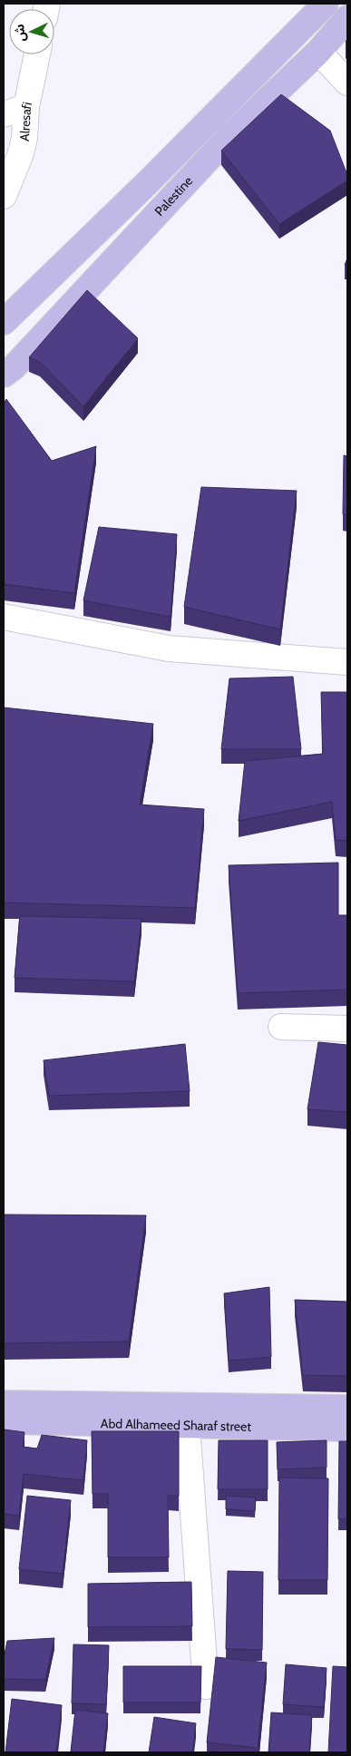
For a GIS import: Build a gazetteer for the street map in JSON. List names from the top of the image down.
{
  "streets": {
    "main road": ["Palestine", "Abd Alhameed Sharaf street"],
    "street": ["Alresafi"]
  },
  "north": "left"
}
